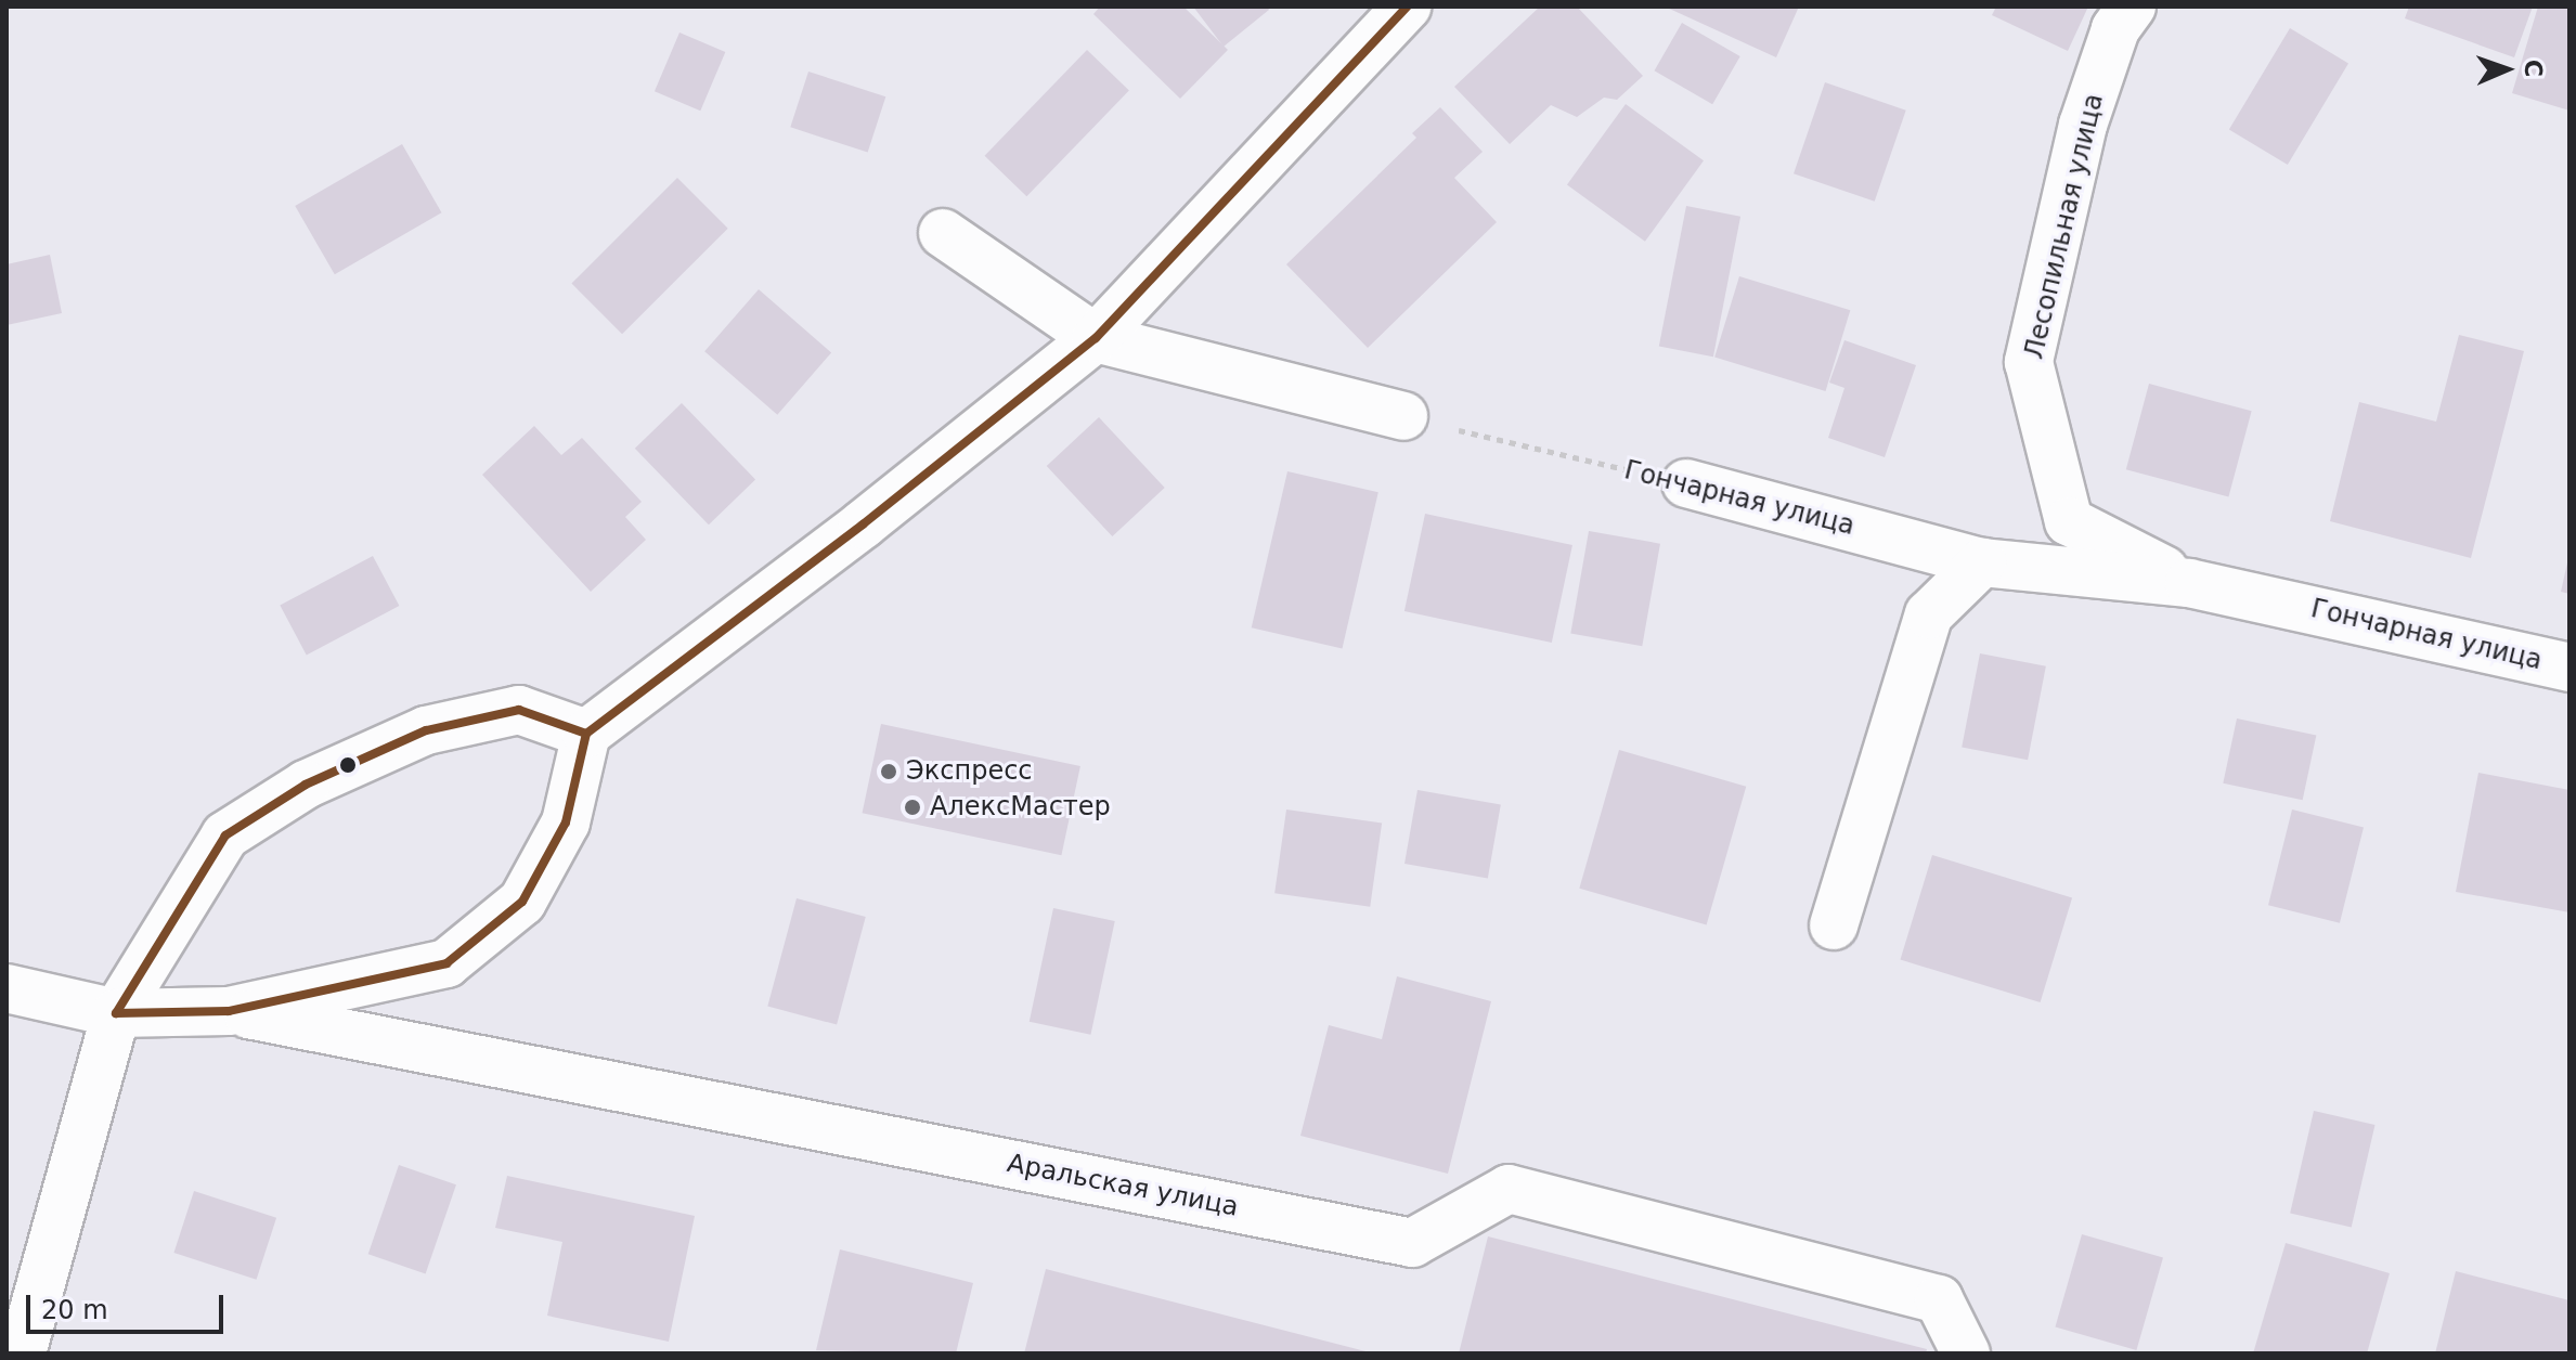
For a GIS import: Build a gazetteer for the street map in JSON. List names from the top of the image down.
{
  "streets": {
    "street": ["Лесопильная улица", "Гончарная улица", "Аральская улица"]
  },
  "crossings": [
    ["Лесопильная улица", "Гончарная улица"]
  ],
  "places": ["Экспресс", "АлексМастер"],
  "scale_bar": "20 m",
  "north": "right"
}
